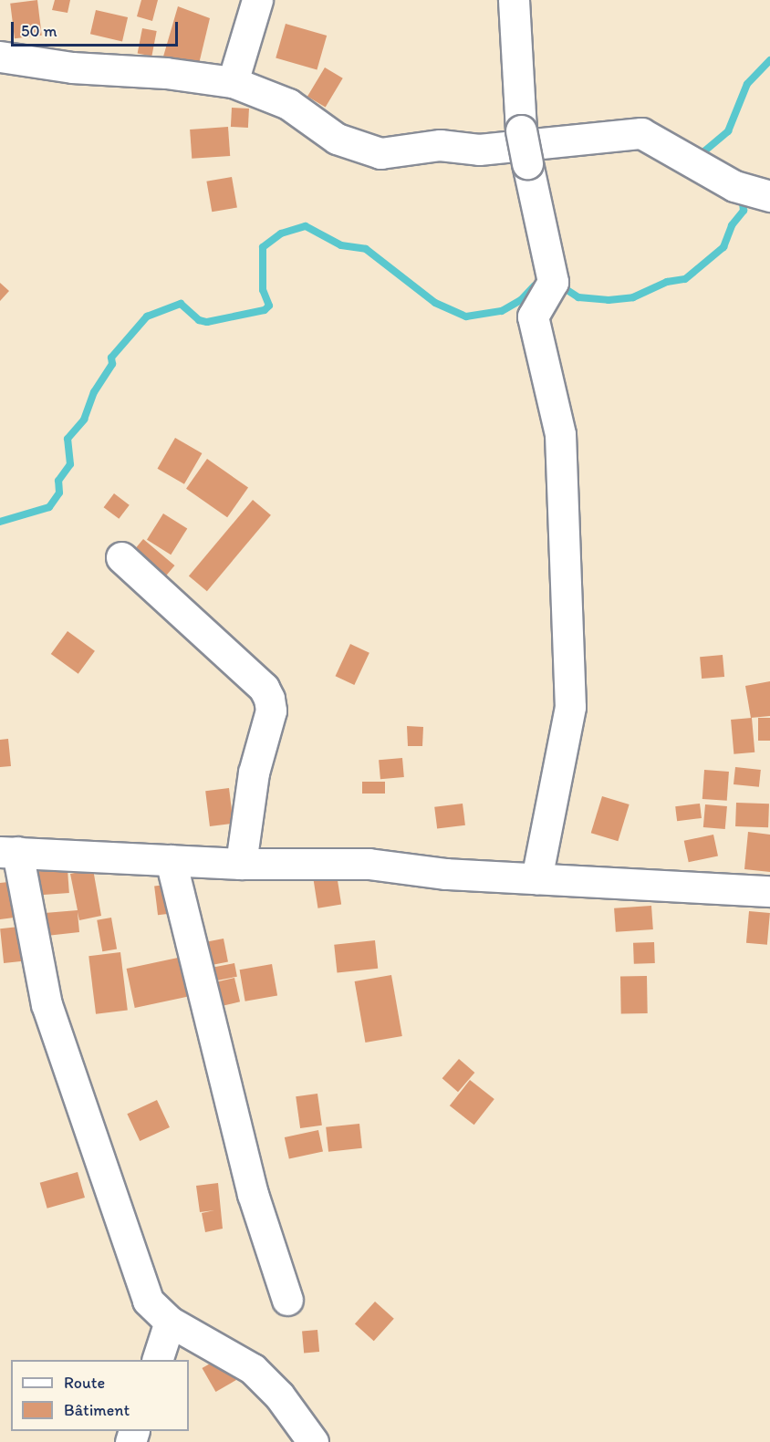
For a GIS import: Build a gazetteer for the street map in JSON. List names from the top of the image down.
{
  "legend": ["Route", "Bâtiment"],
  "scale_bar": "50 m"
}
